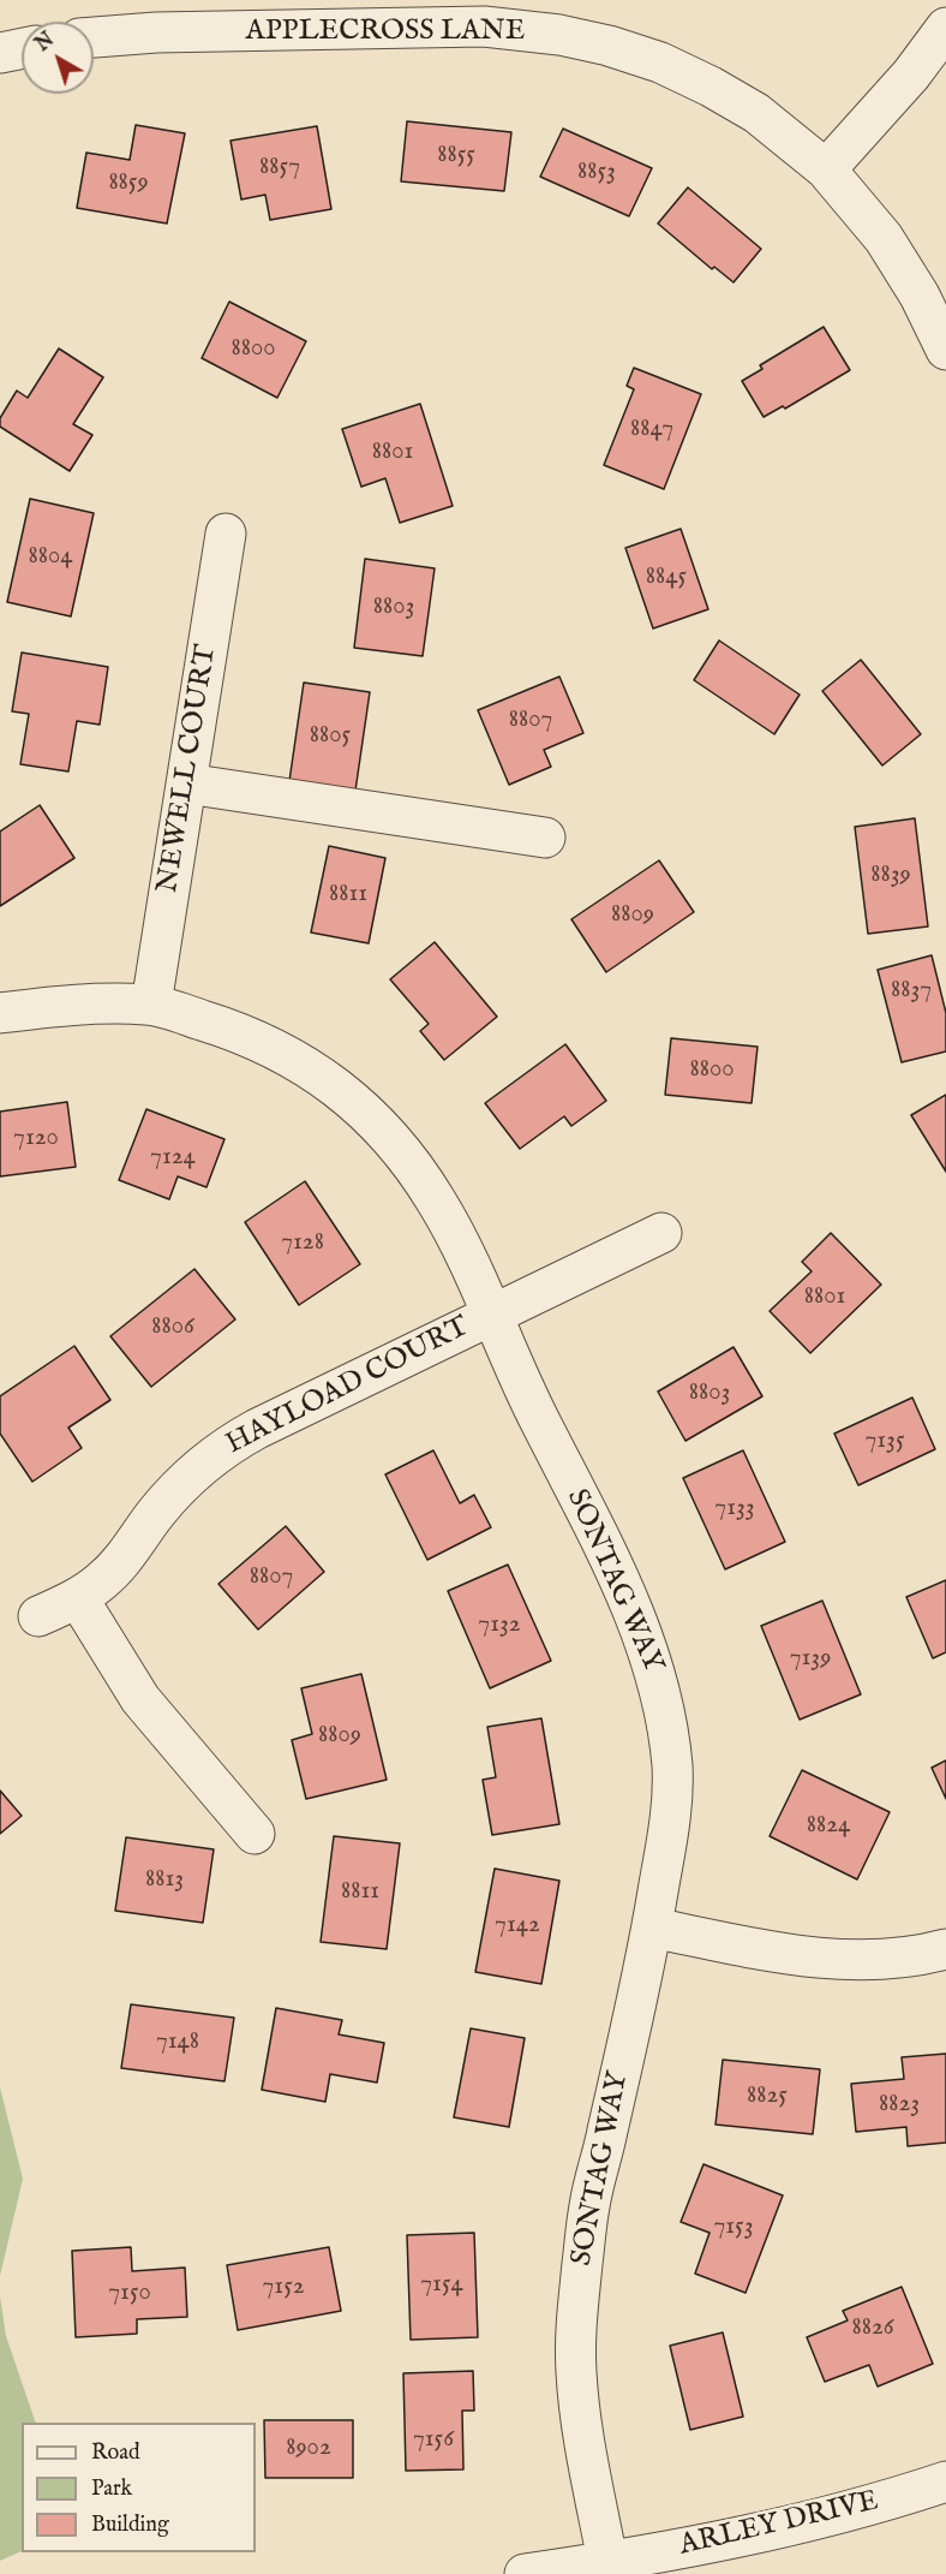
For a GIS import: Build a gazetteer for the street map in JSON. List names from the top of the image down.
{
  "streets": {
    "street": [
      "APPLECROSS LANE",
      "NEWELL COURT",
      "HAYLOAD COURT",
      "SONTAG WAY",
      "ARLEY DRIVE"
    ]
  },
  "crossings": [
    ["NEWELL COURT", "SONTAG WAY"],
    ["HAYLOAD COURT", "SONTAG WAY"],
    ["SONTAG WAY", "ARLEY DRIVE"]
  ],
  "house_numbers": [
    "8855",
    "8857",
    "8853",
    "8859",
    "8800",
    "8847",
    "8801",
    "8804",
    "8845",
    "8803",
    "8807",
    "8805",
    "8839",
    "8811",
    "8809",
    "8837",
    "8800",
    "7120",
    "7124",
    "7128",
    "8801",
    "8806",
    "8803",
    "7135",
    "7133",
    "8807",
    "7132",
    "7139",
    "8809",
    "8824",
    "8813",
    "8811",
    "7142",
    "7148",
    "8825",
    "8823",
    "7153",
    "7154",
    "7152",
    "7150",
    "8826",
    "7156",
    "8902"
  ],
  "legend": ["Road", "Park", "Building"],
  "north": "top left"
}
